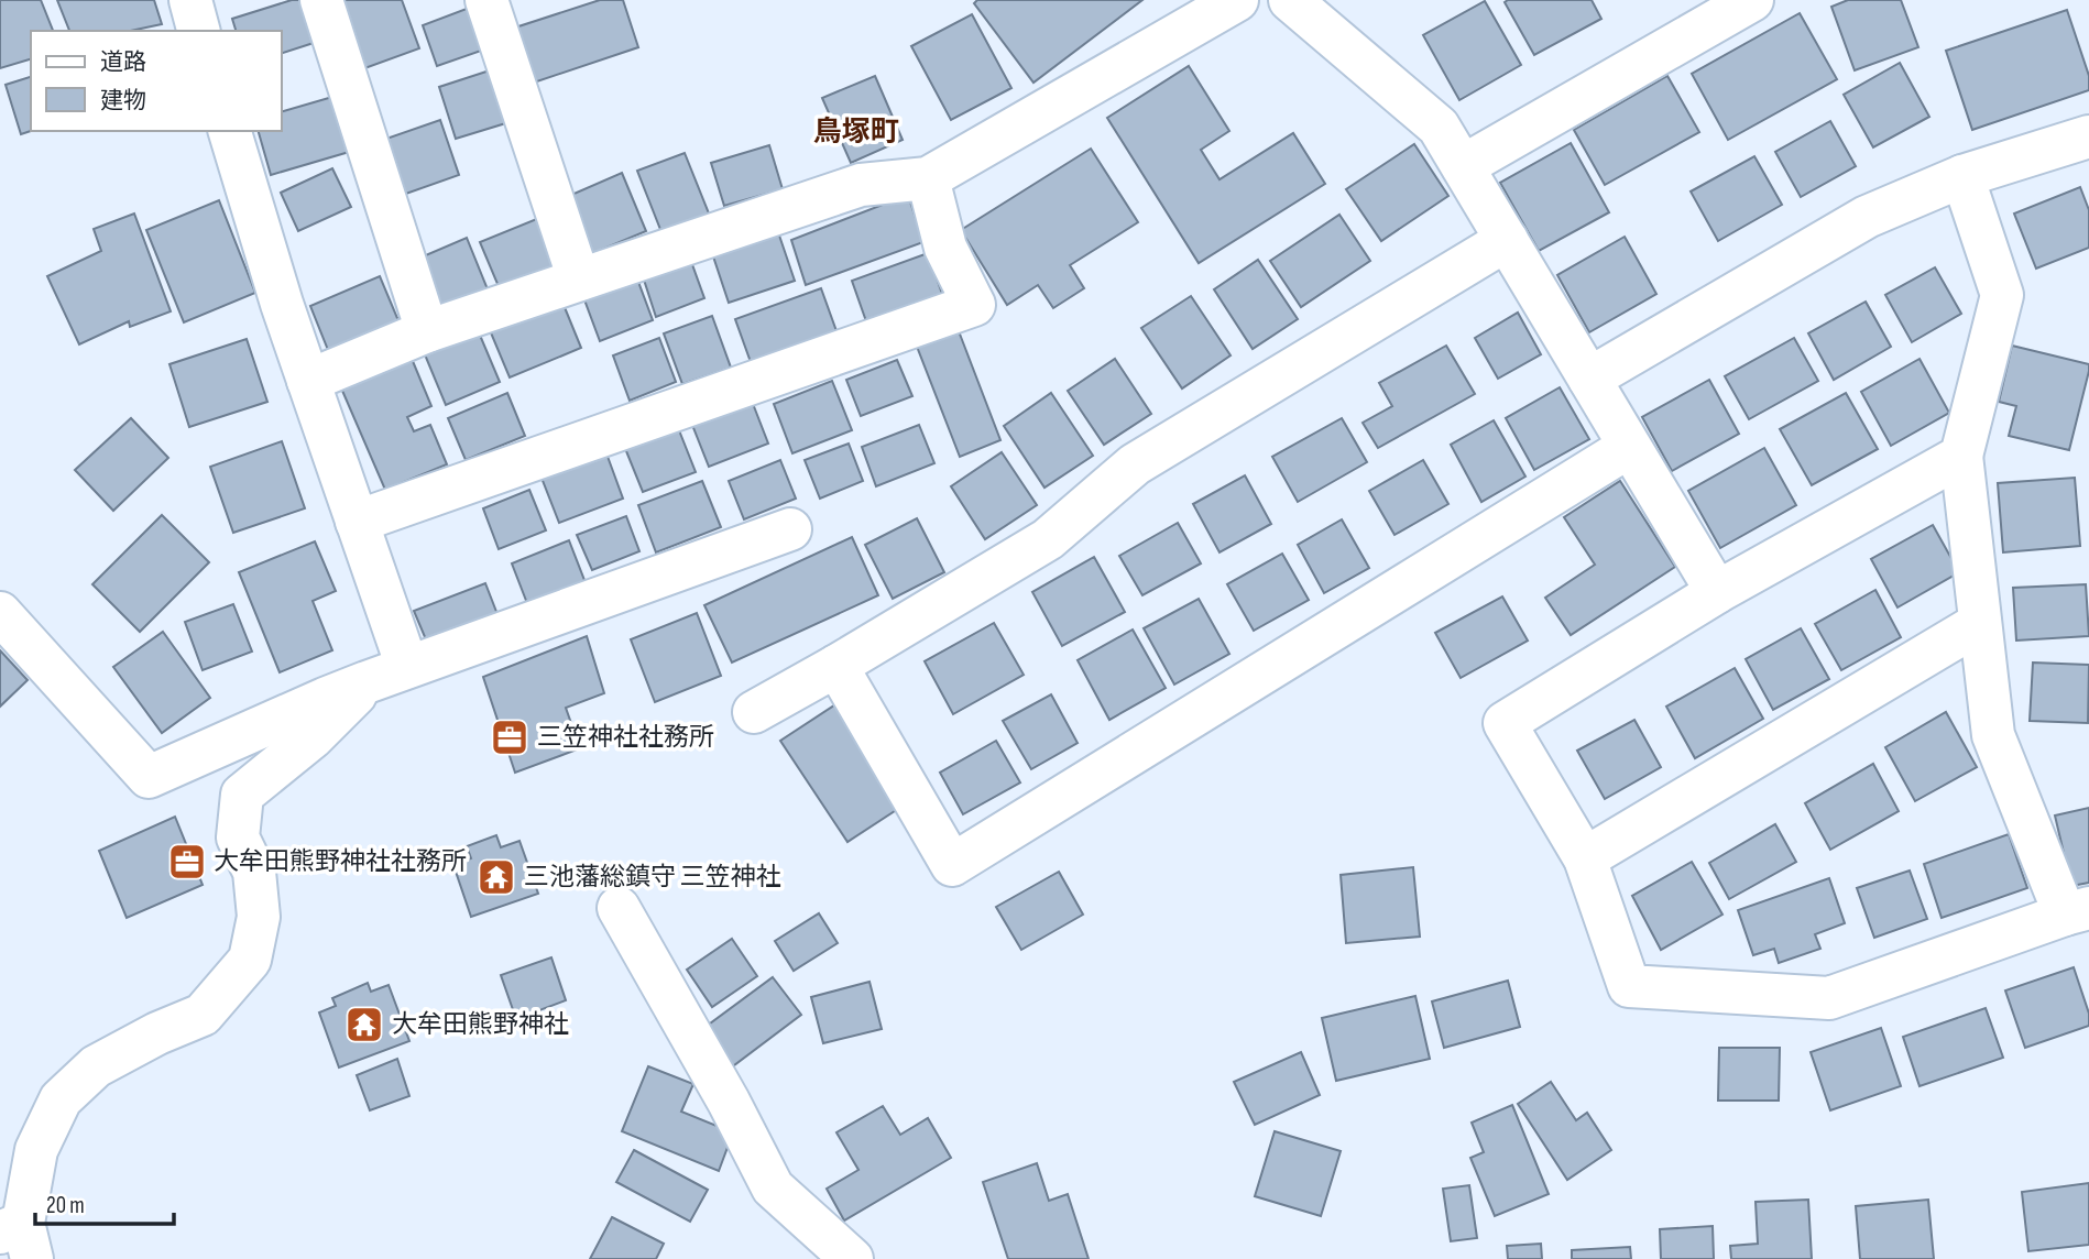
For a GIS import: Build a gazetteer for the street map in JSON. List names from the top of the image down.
{
  "districts": ["鳥塚町"],
  "places": {
    "office": ["三笠神社社務所", "大牟田熊野神社社務所"],
    "temple": ["三池藩総鎮守 三笠神社", "大牟田熊野神社"]
  },
  "legend": ["道路", "建物"],
  "scale_bar": "20 m"
}
